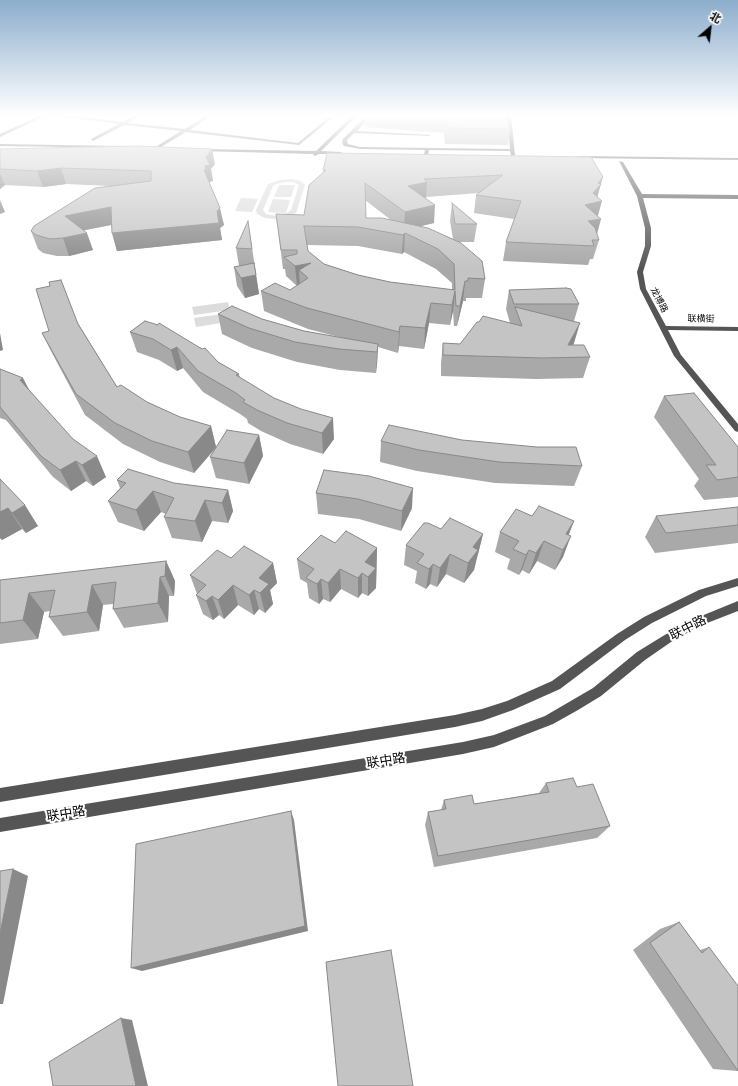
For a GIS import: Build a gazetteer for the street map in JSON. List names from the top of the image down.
{
  "streets": {
    "street": ["龙博路", "联横街", "联中路"]
  },
  "crossings": [
    ["龙博路", "联横街"]
  ],
  "north": "top right"
}
